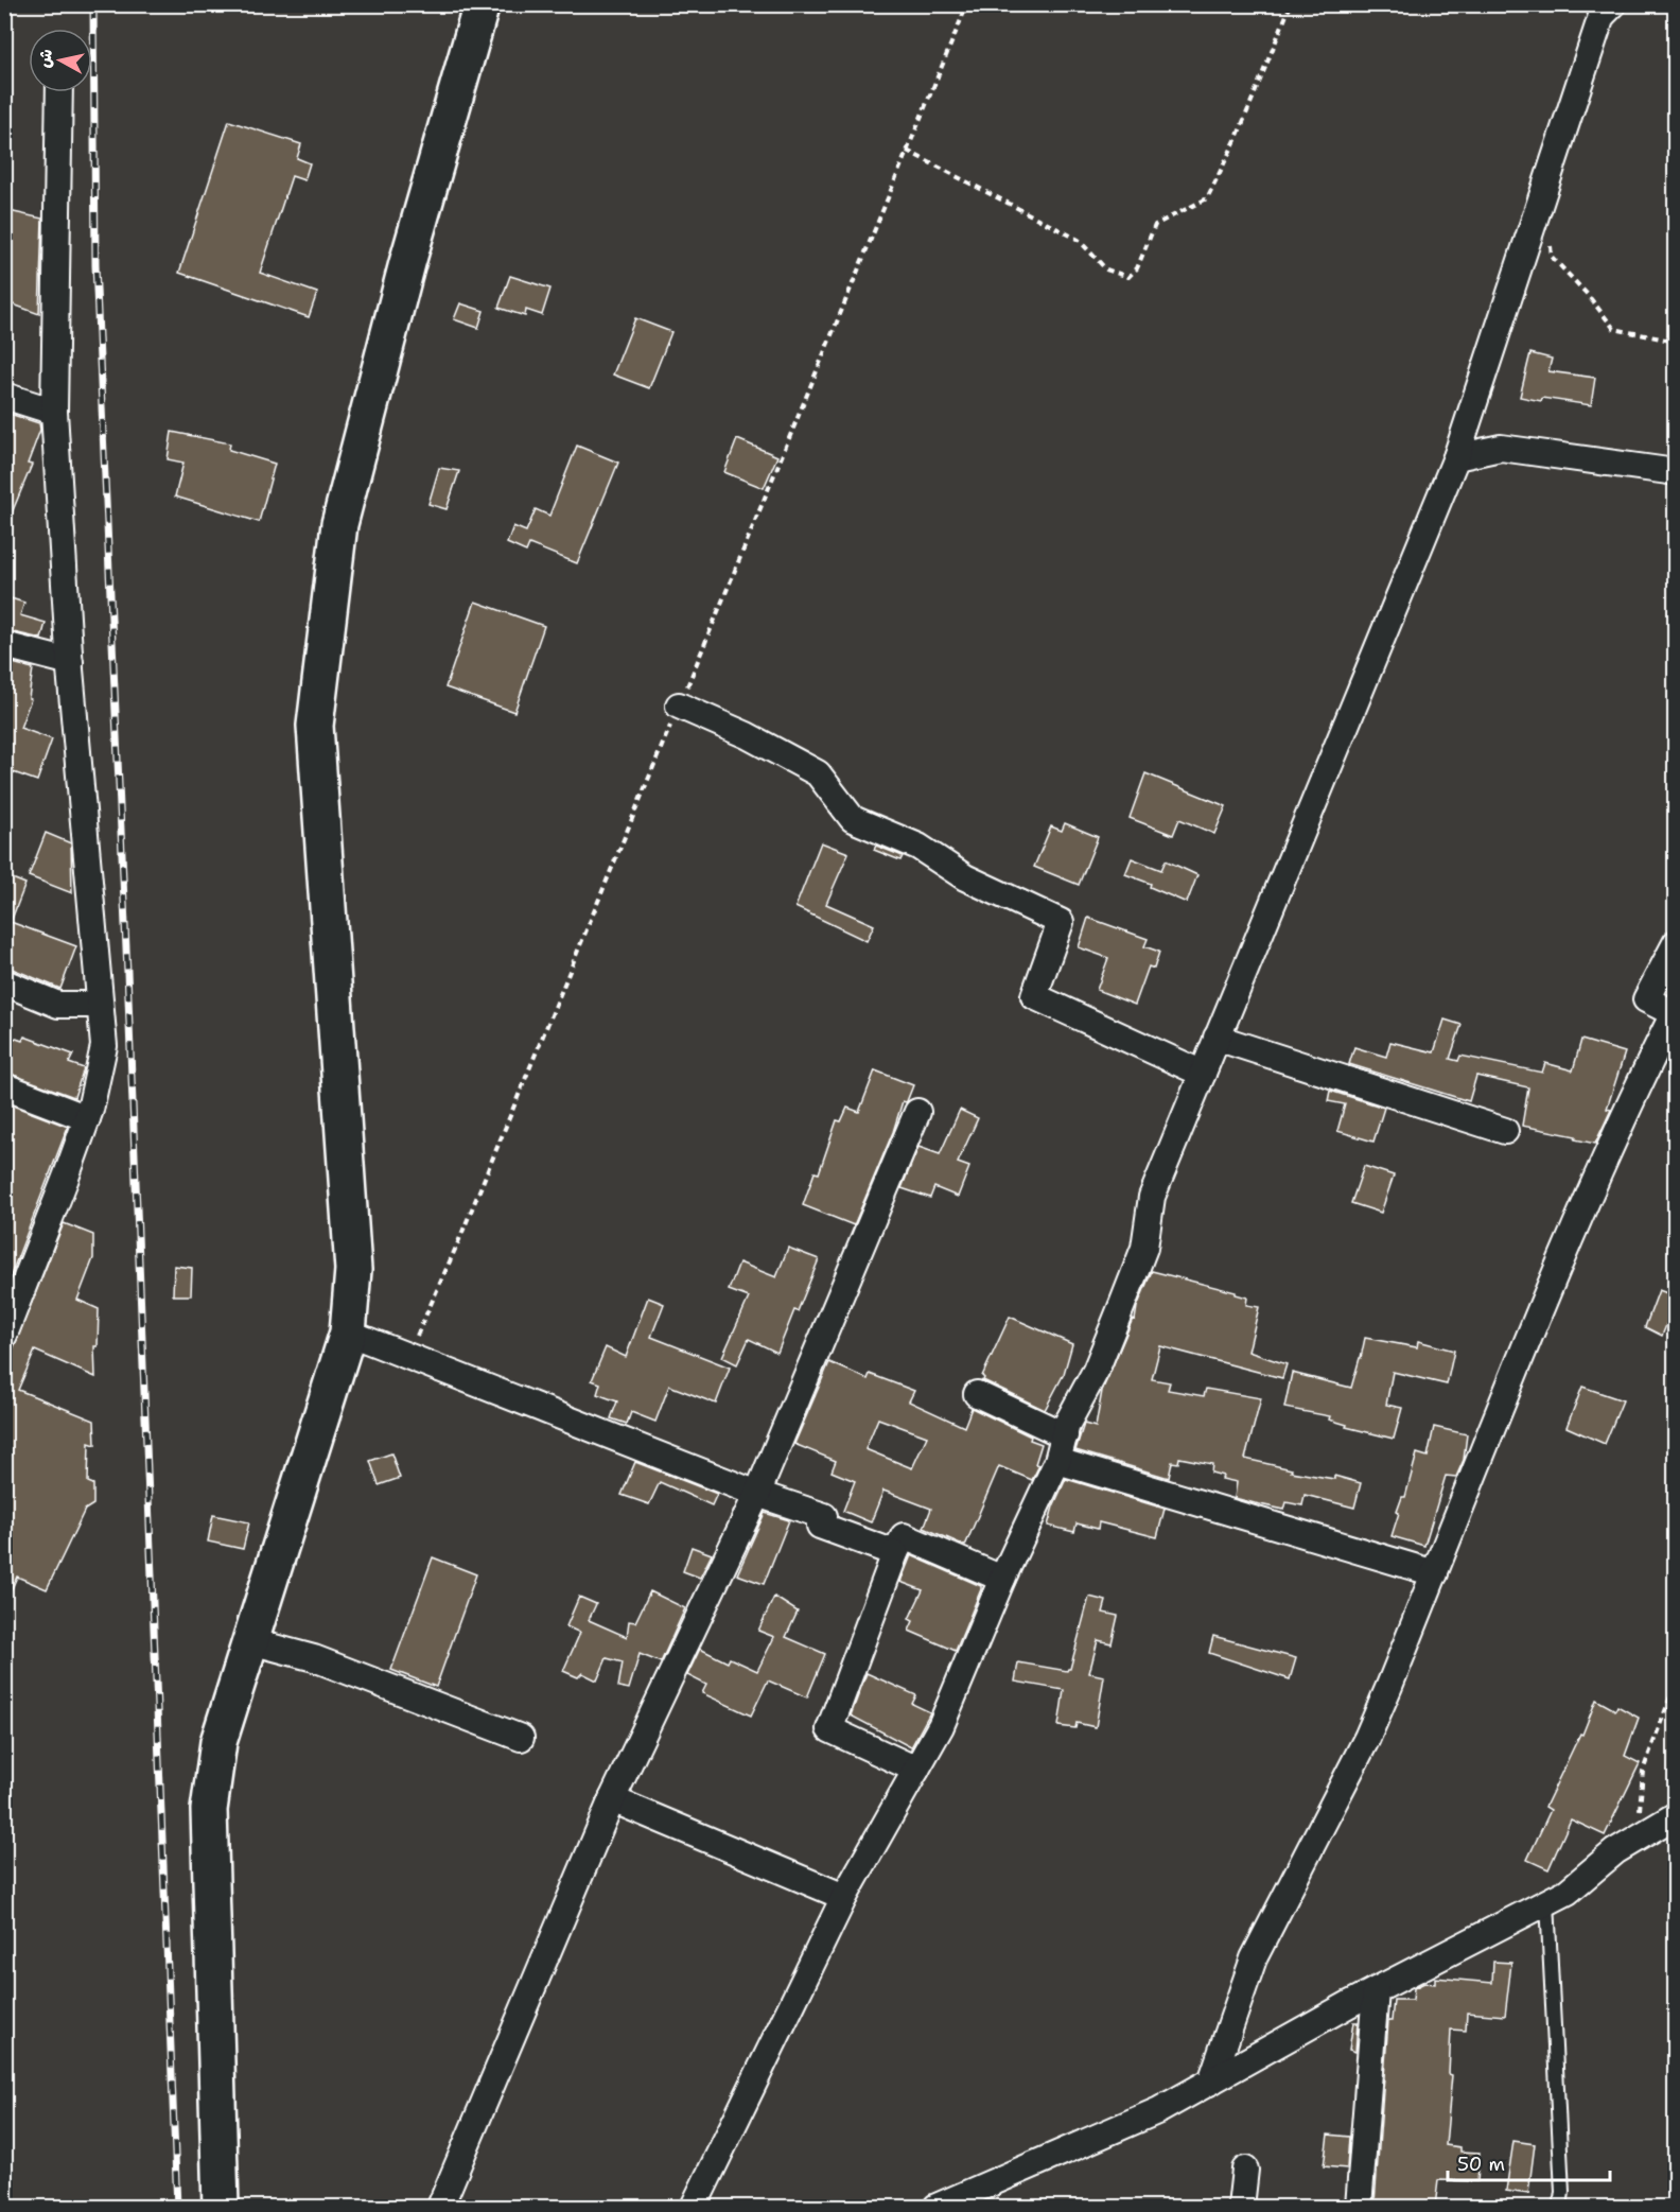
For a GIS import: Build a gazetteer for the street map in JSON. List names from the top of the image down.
{
  "scale_bar": "50 m",
  "north": "left"
}
